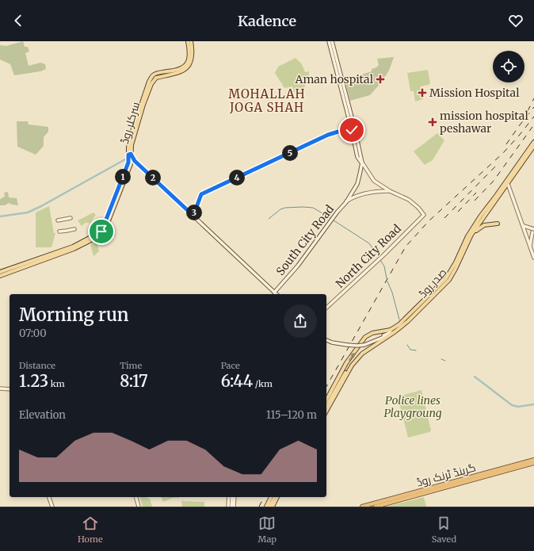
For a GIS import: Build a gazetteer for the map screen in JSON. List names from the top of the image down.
{
  "streets": {
    "highway": ["گرینڈ ٹرنک روڈ"],
    "main road": [
      "سرکلر روڈ",
      "South City Road",
      "North City Road",
      "صدر روڈ"
    ]
  },
  "crossings": [
    ["South City Road", "North City Road"]
  ],
  "districts": ["MOHALLAH JOGA SHAH"],
  "parks": ["Police lines Playgroung"],
  "places": {
    "health": ["Aman hospital", "Mission Hospital", "mission hospital peshawar"]
  },
  "page": {
    "header": "Kadence",
    "pins": [
      "5",
      "1",
      "2",
      "4",
      "3"
    ],
    "heading": ["Morning run", "07:00"],
    "stats": [
      ["Distance", "1.23 km"],
      ["Time", "8:17"],
      ["Pace", "6:44 /km"]
    ],
    "chart": ["Elevation", "115–120 m"],
    "tabs": ["Home", "Map", "Saved"]
  }
}
